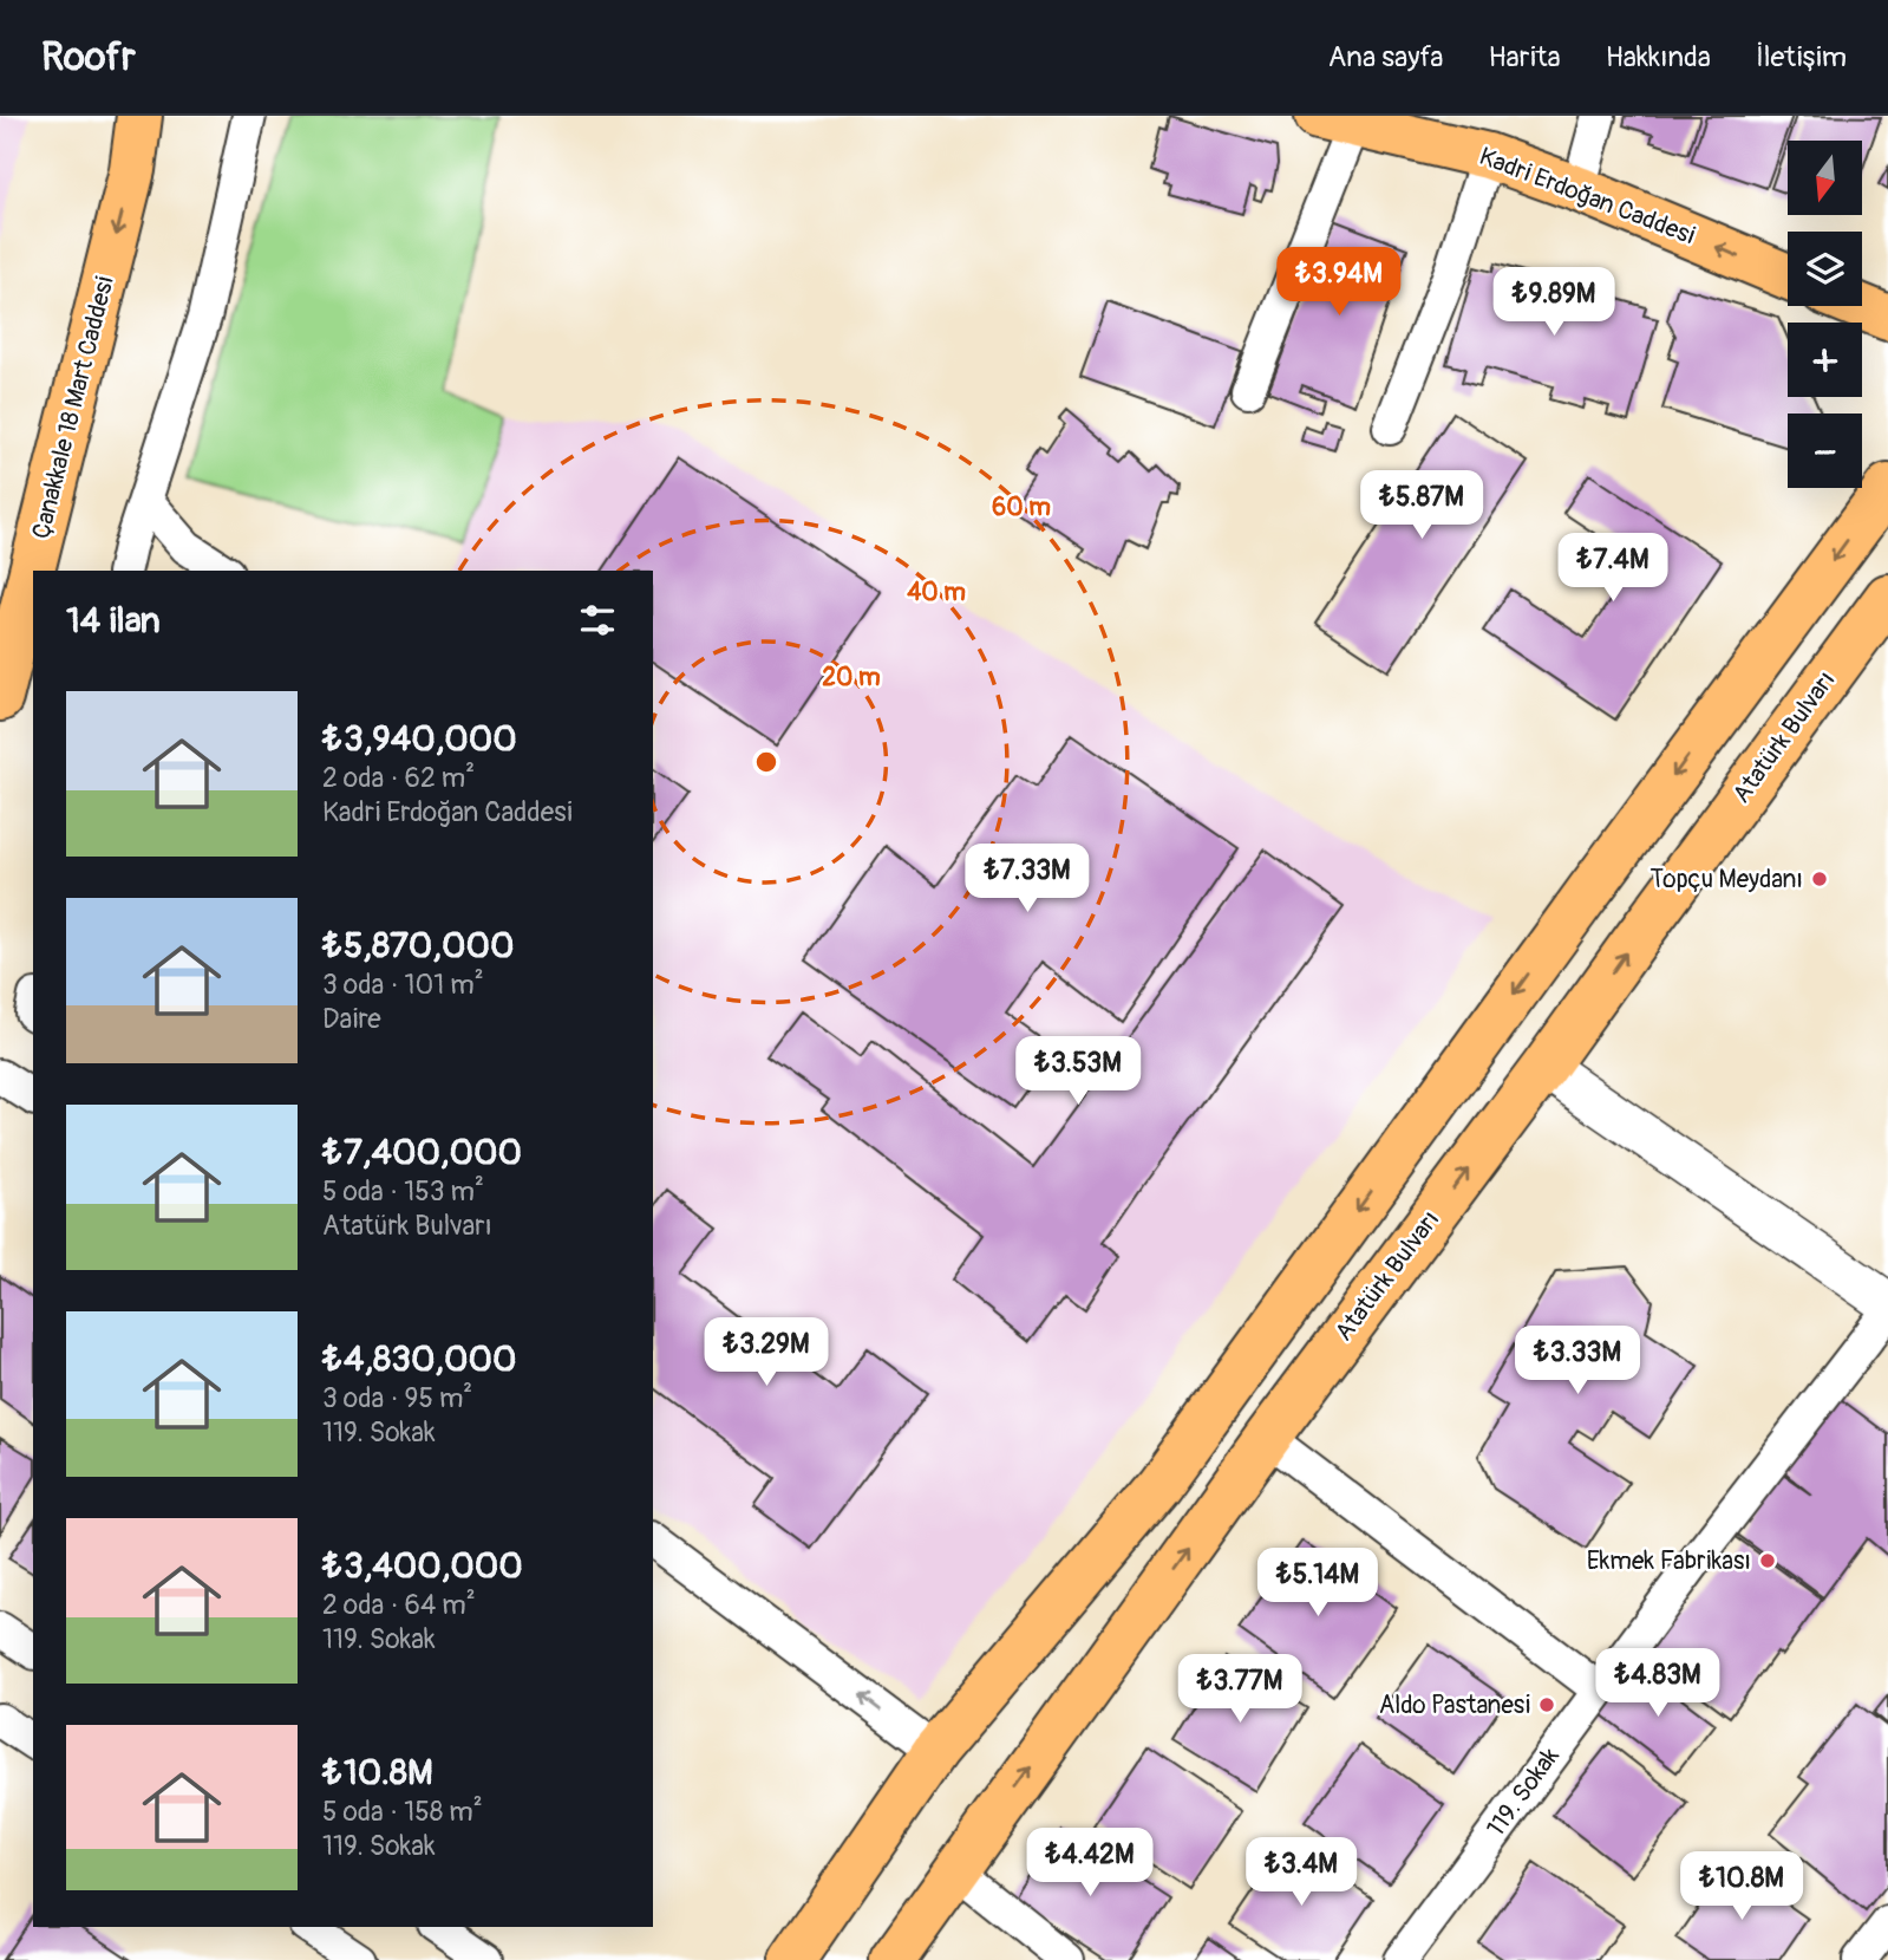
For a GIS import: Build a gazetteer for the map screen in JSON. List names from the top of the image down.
{
  "streets": {
    "main road": ["Kadri Erdoğan Caddesi", "Çanakkale 18 Mart Caddesi", "Atatürk Bulvarı"],
    "street": ["119. Sokak"]
  },
  "one_way": ["Kadri Erdoğan Caddesi", "Çanakkale 18 Mart Caddesi"],
  "places": ["Topçu Meydanı", "Ekmek Fabrikası", "Aldo Pastanesi"],
  "north": "bottom",
  "page": {
    "header": "Roofr",
    "nav": [
      "Ana sayfa",
      "Harita",
      "Hakkında",
      "İletişim"
    ],
    "map_buttons": ["+", "−"],
    "price": [
      "₺3.94M",
      "₺9.89M",
      "₺5.87M",
      "₺7.4M",
      "₺7.33M",
      "₺3.53M",
      "₺3.29M",
      "₺3.33M",
      "₺5.14M",
      "₺4.83M",
      "₺3.77M",
      "₺4.42M",
      "₺3.4M",
      "₺10.8M"
    ],
    "heading": "14 ilan",
    "list": [
      {
        "name": "₺3,940,000",
        "note": "2 oda · 62 m² · Kadri Erdoğan Caddesi"
      },
      {
        "name": "₺5,870,000",
        "note": "3 oda · 101 m² · Daire"
      },
      {
        "name": "₺7,400,000",
        "note": "5 oda · 153 m² · Atatürk Bulvarı"
      },
      {
        "name": "₺4,830,000",
        "note": "3 oda · 95 m² · 119. Sokak"
      },
      {
        "name": "₺3,400,000",
        "note": "2 oda · 64 m² · 119. Sokak"
      },
      {
        "name": "₺10.8M",
        "note": "5 oda · 158 m² · 119. Sokak"
      }
    ]
  },
  "rings": ["60 m", "40 m", "20 m"]
}
